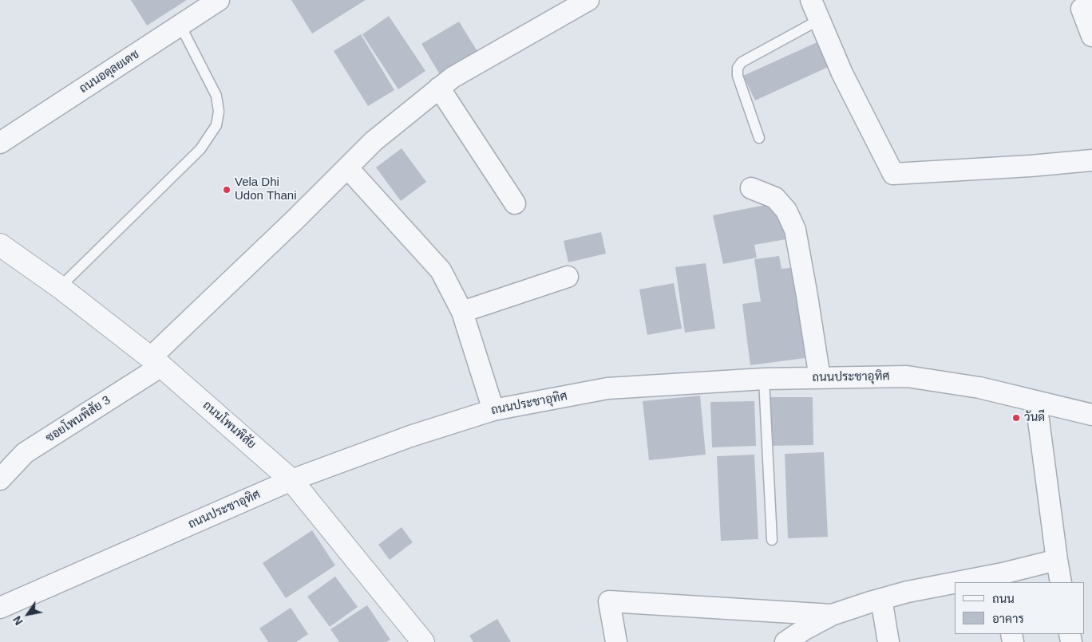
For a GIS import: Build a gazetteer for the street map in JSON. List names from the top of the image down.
{
  "streets": {
    "street": [
      "ถนนอดุลยเดช",
      "ถนนประชาอุทิศ",
      "ซอยโพนพิสัย 3",
      "ถนนโพนพิสัย"
    ]
  },
  "crossings": [
    ["ถนนประชาอุทิศ", "ถนนโพนพิสัย"],
    ["ซอยโพนพิสัย 3", "ถนนโพนพิสัย"]
  ],
  "places": ["Vela Dhi Udon Thani", "วันดี"],
  "legend": ["ถนน", "อาคาร"],
  "north": "bottom left"
}
